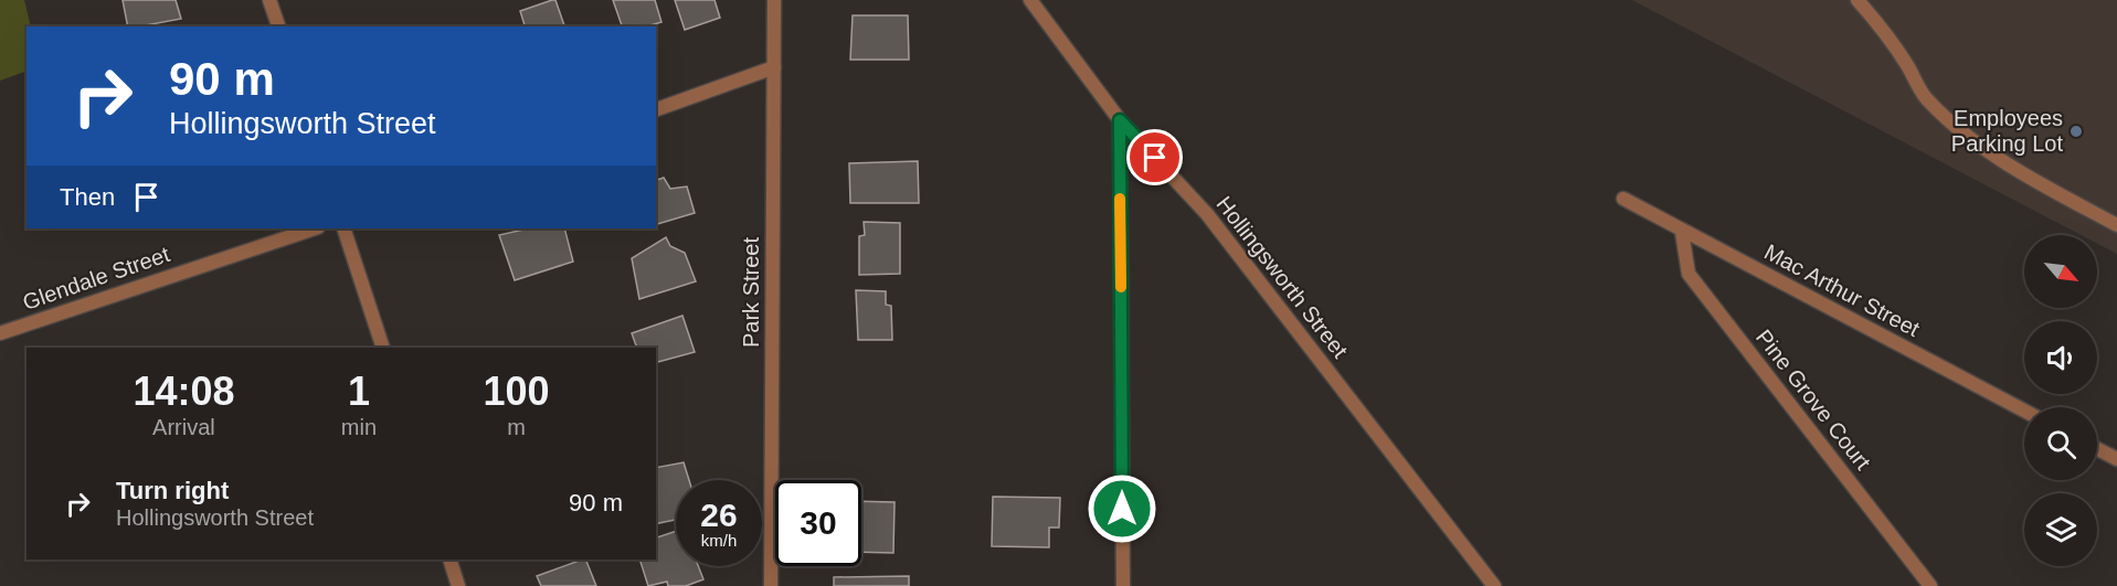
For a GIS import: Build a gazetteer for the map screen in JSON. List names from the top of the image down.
{
  "streets": {
    "street": [
      "Hollingsworth Street",
      "Glendale Street",
      "Mac Arthur Street",
      "Park Street",
      "Pine Grove Court"
    ]
  },
  "crossings": [
    ["Mac Arthur Street", "Pine Grove Court"]
  ],
  "places": ["Employees Parking Lot"],
  "north": "bottom right",
  "page": {
    "turn": ["90 m", "Hollingsworth Street"],
    "then": "Then",
    "eta": [
      "14:08",
      "Arrival",
      "1",
      "min",
      "100",
      "m"
    ],
    "list": [
      {
        "name": "Turn right",
        "note": "Hollingsworth Street",
        "value": "90 m"
      }
    ],
    "speed": "26 km/h",
    "limit": "30"
  }
}
